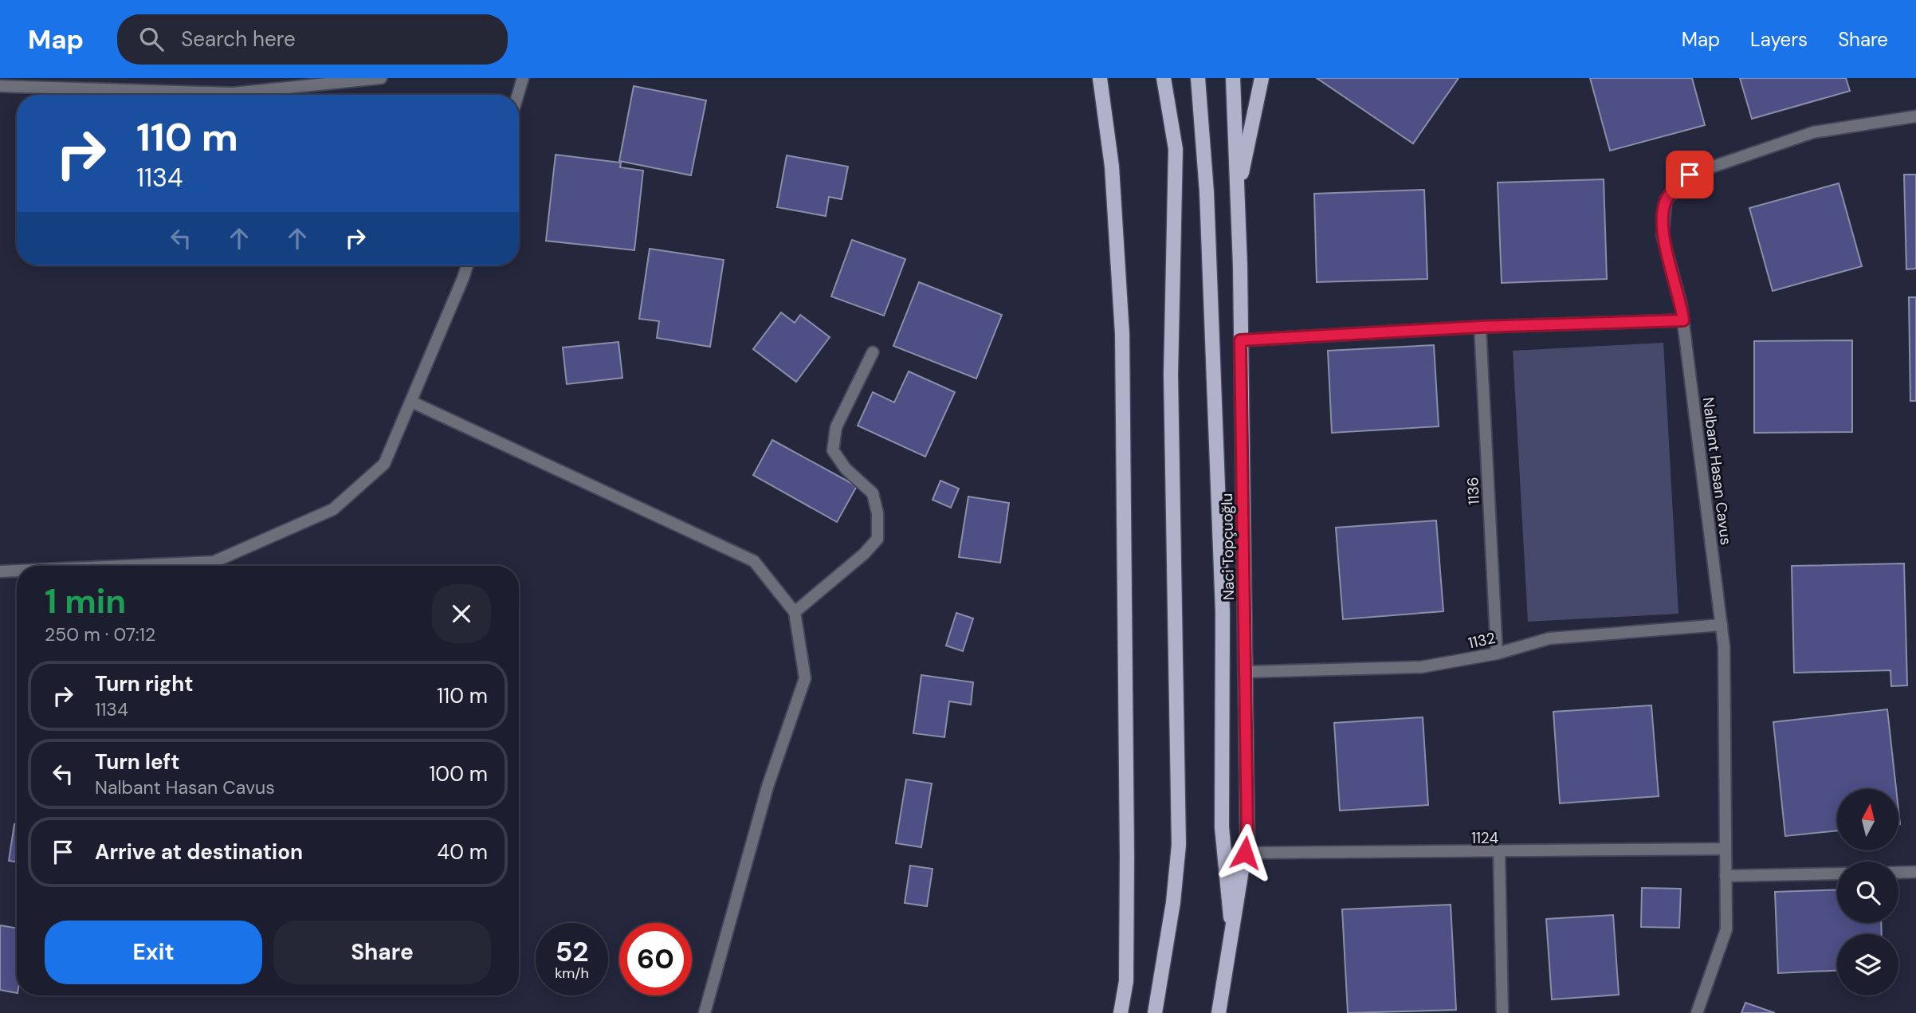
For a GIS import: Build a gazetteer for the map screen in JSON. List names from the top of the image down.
{
  "streets": {
    "main road": ["Naci Topçuoğlu"],
    "street": [
      "Nalbant Hasan Cavus",
      "1136",
      "1132",
      "1124"
    ]
  },
  "crossings": [
    ["Nalbant Hasan Cavus", "1132"],
    ["Nalbant Hasan Cavus", "1124"],
    ["1136", "1132"],
    ["Naci Topçuoğlu", "1132"],
    ["Naci Topçuoğlu", "1124"]
  ],
  "north": "top",
  "page": {
    "header": "Map",
    "search": "Search here",
    "nav": ["Map", "Layers", "Share"],
    "turn": ["110 m", "1134"],
    "heading": ["1 min", "250 m · 07:12"],
    "list": [
      {
        "name": "Turn right",
        "note": "1134",
        "value": "110 m"
      },
      {
        "name": "Turn left",
        "note": "Nalbant Hasan Cavus",
        "value": "100 m"
      },
      {
        "name": "Arrive at destination",
        "value": "40 m"
      }
    ],
    "buttons": ["Exit", "Share"],
    "speed": "52 km/h",
    "limit": "60"
  }
}
